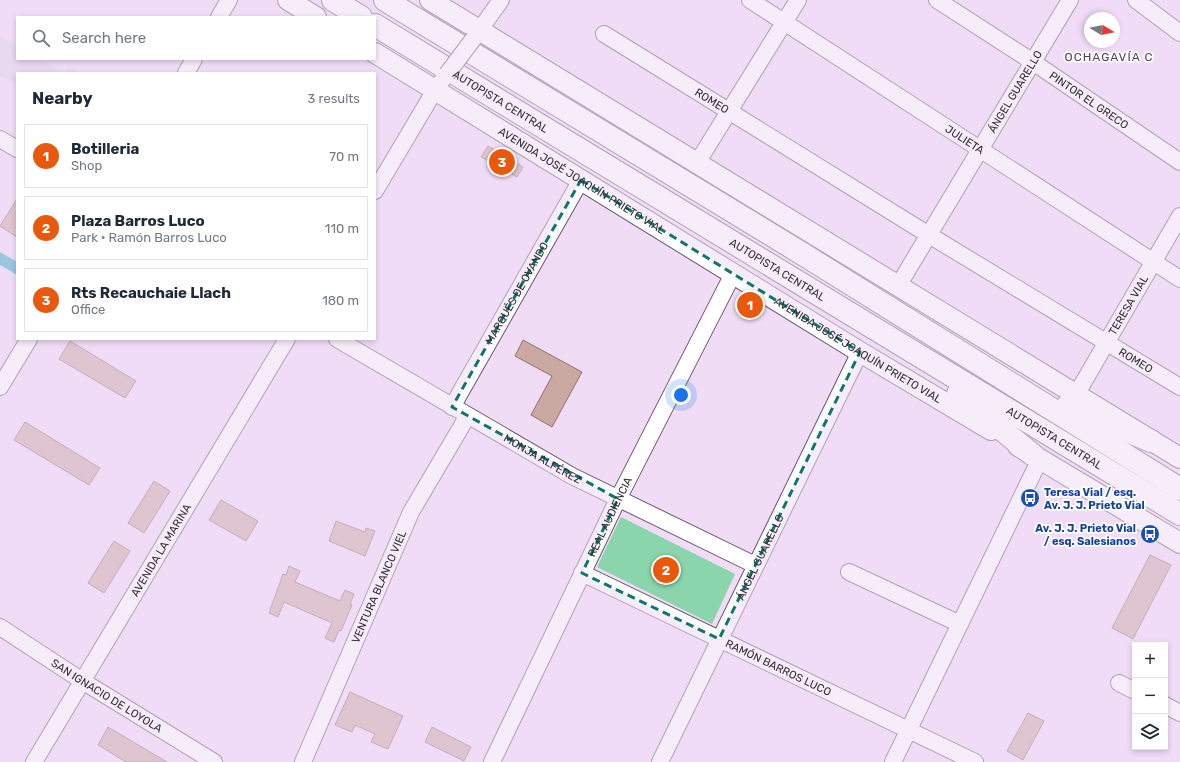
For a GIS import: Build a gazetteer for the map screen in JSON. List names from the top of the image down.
{
  "streets": {
    "highway": ["AUTOPISTA CENTRAL"],
    "main road": ["AVENIDA JOSÉ JOAQUÍN PRIETO VIAL"],
    "street": [
      "ÁNGEL GUARELLO",
      "PINTOR EL GRECO",
      "ROMEO",
      "JULIETA",
      "MARQUÉS DE OVANDO",
      "TERESA VIAL",
      "MONJA ALFÉREZ",
      "REAL AUDIENCIA",
      "AVENIDA LA MARINA",
      "VENTURA BLANCO VIEL",
      "RAMÓN BARROS LUCO",
      "SAN IGNACIO DE LOYOLA"
    ]
  },
  "crossings": [
    ["ÁNGEL GUARELLO", "PINTOR EL GRECO"],
    ["ÁNGEL GUARELLO", "ROMEO"],
    ["ÁNGEL GUARELLO", "JULIETA"],
    ["ÁNGEL GUARELLO", "AVENIDA JOSÉ JOAQUÍN PRIETO VIAL"],
    ["ÁNGEL GUARELLO", "MONJA ALFÉREZ"],
    ["ÁNGEL GUARELLO", "RAMÓN BARROS LUCO"],
    ["ROMEO", "TERESA VIAL"],
    ["JULIETA", "TERESA VIAL"],
    ["AVENIDA JOSÉ JOAQUÍN PRIETO VIAL", "MARQUÉS DE OVANDO"],
    ["AVENIDA JOSÉ JOAQUÍN PRIETO VIAL", "REAL AUDIENCIA"],
    ["MARQUÉS DE OVANDO", "MONJA ALFÉREZ"],
    ["MONJA ALFÉREZ", "REAL AUDIENCIA"],
    ["MONJA ALFÉREZ", "VENTURA BLANCO VIEL"],
    ["REAL AUDIENCIA", "RAMÓN BARROS LUCO"],
    ["AVENIDA LA MARINA", "SAN IGNACIO DE LOYOLA"]
  ],
  "districts": ["OCHAGAVÍA C"],
  "places": {
    "bus stop": ["Teresa Vial / esq. Av. J. J. Prieto Vial", "Av. J. J. Prieto Vial / esq. Salesianos"]
  },
  "north": "right",
  "page": {
    "search": "Search here",
    "heading": ["Nearby", "3 results"],
    "list": [
      {
        "mark": "1",
        "name": "Botilleria",
        "note": "Shop",
        "value": "70 m"
      },
      {
        "mark": "2",
        "name": "Plaza Barros Luco",
        "note": "Park · Ramón Barros Luco",
        "value": "110 m"
      },
      {
        "mark": "3",
        "name": "Rts Recauchaie Llach",
        "note": "Office",
        "value": "180 m"
      }
    ],
    "pins": ["3", "1", "2"],
    "map_buttons": ["+", "−"]
  }
}
